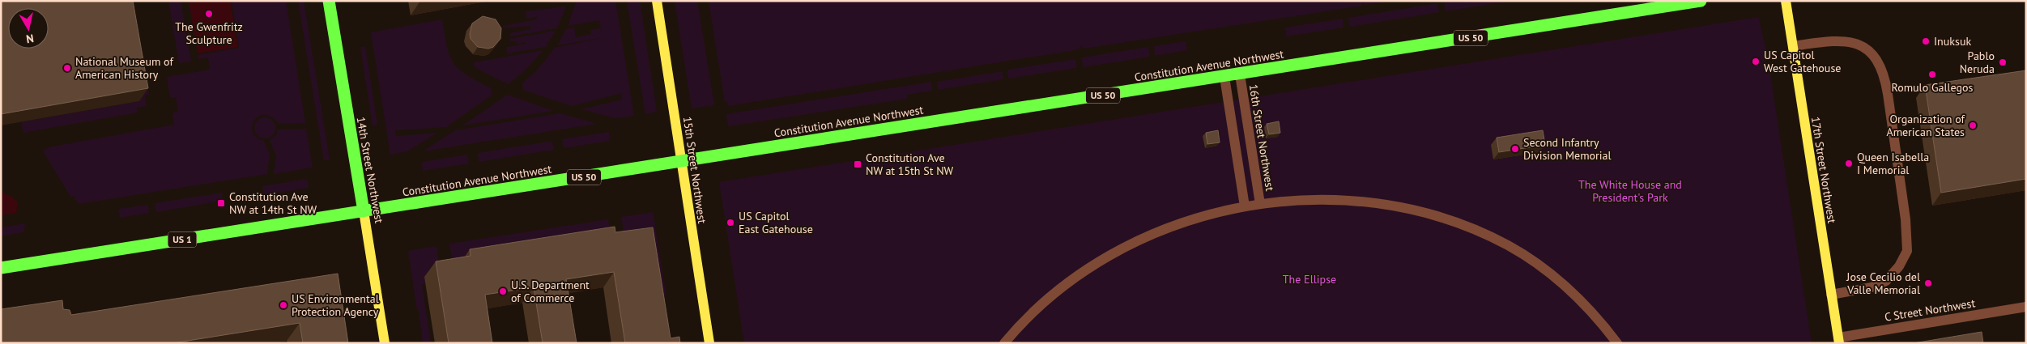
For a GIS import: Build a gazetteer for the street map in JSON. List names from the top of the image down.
{
  "streets": {
    "highway": [
      "US 50",
      "Constitution Avenue Northwest",
      "14th Street Northwest",
      "US 1"
    ],
    "main road": ["15th Street Northwest", "17th Street Northwest"],
    "street": ["16th Street Northwest", "C Street Northwest"]
  },
  "crossings": [
    ["Constitution Avenue Northwest", "16th Street Northwest"],
    ["Constitution Avenue Northwest", "14th Street Northwest"],
    ["Constitution Avenue Northwest", "15th Street Northwest"],
    ["17th Street Northwest", "C Street Northwest"]
  ],
  "parks": ["The White House and President's Park", "The Ellipse"],
  "places": {
    "other": [
      "The Gwenfritz Sculpture",
      "Inuksuk",
      "US Capitol West Gatehouse",
      "Pablo Neruda",
      "National Museum of American History",
      "Romulo Gallegos",
      "Organization of American States",
      "Second Infantry Division Memorial",
      "Queen Isabella I Memorial",
      "US Capitol East Gatehouse",
      "Jose Cecilio del Valle Memorial",
      "U.S. Department of Commerce",
      "US Environmental Protection Agency"
    ],
    "transit": ["Constitution Ave NW at 15th St NW", "Constitution Ave NW at 14th St NW"]
  },
  "north": "bottom"
}
